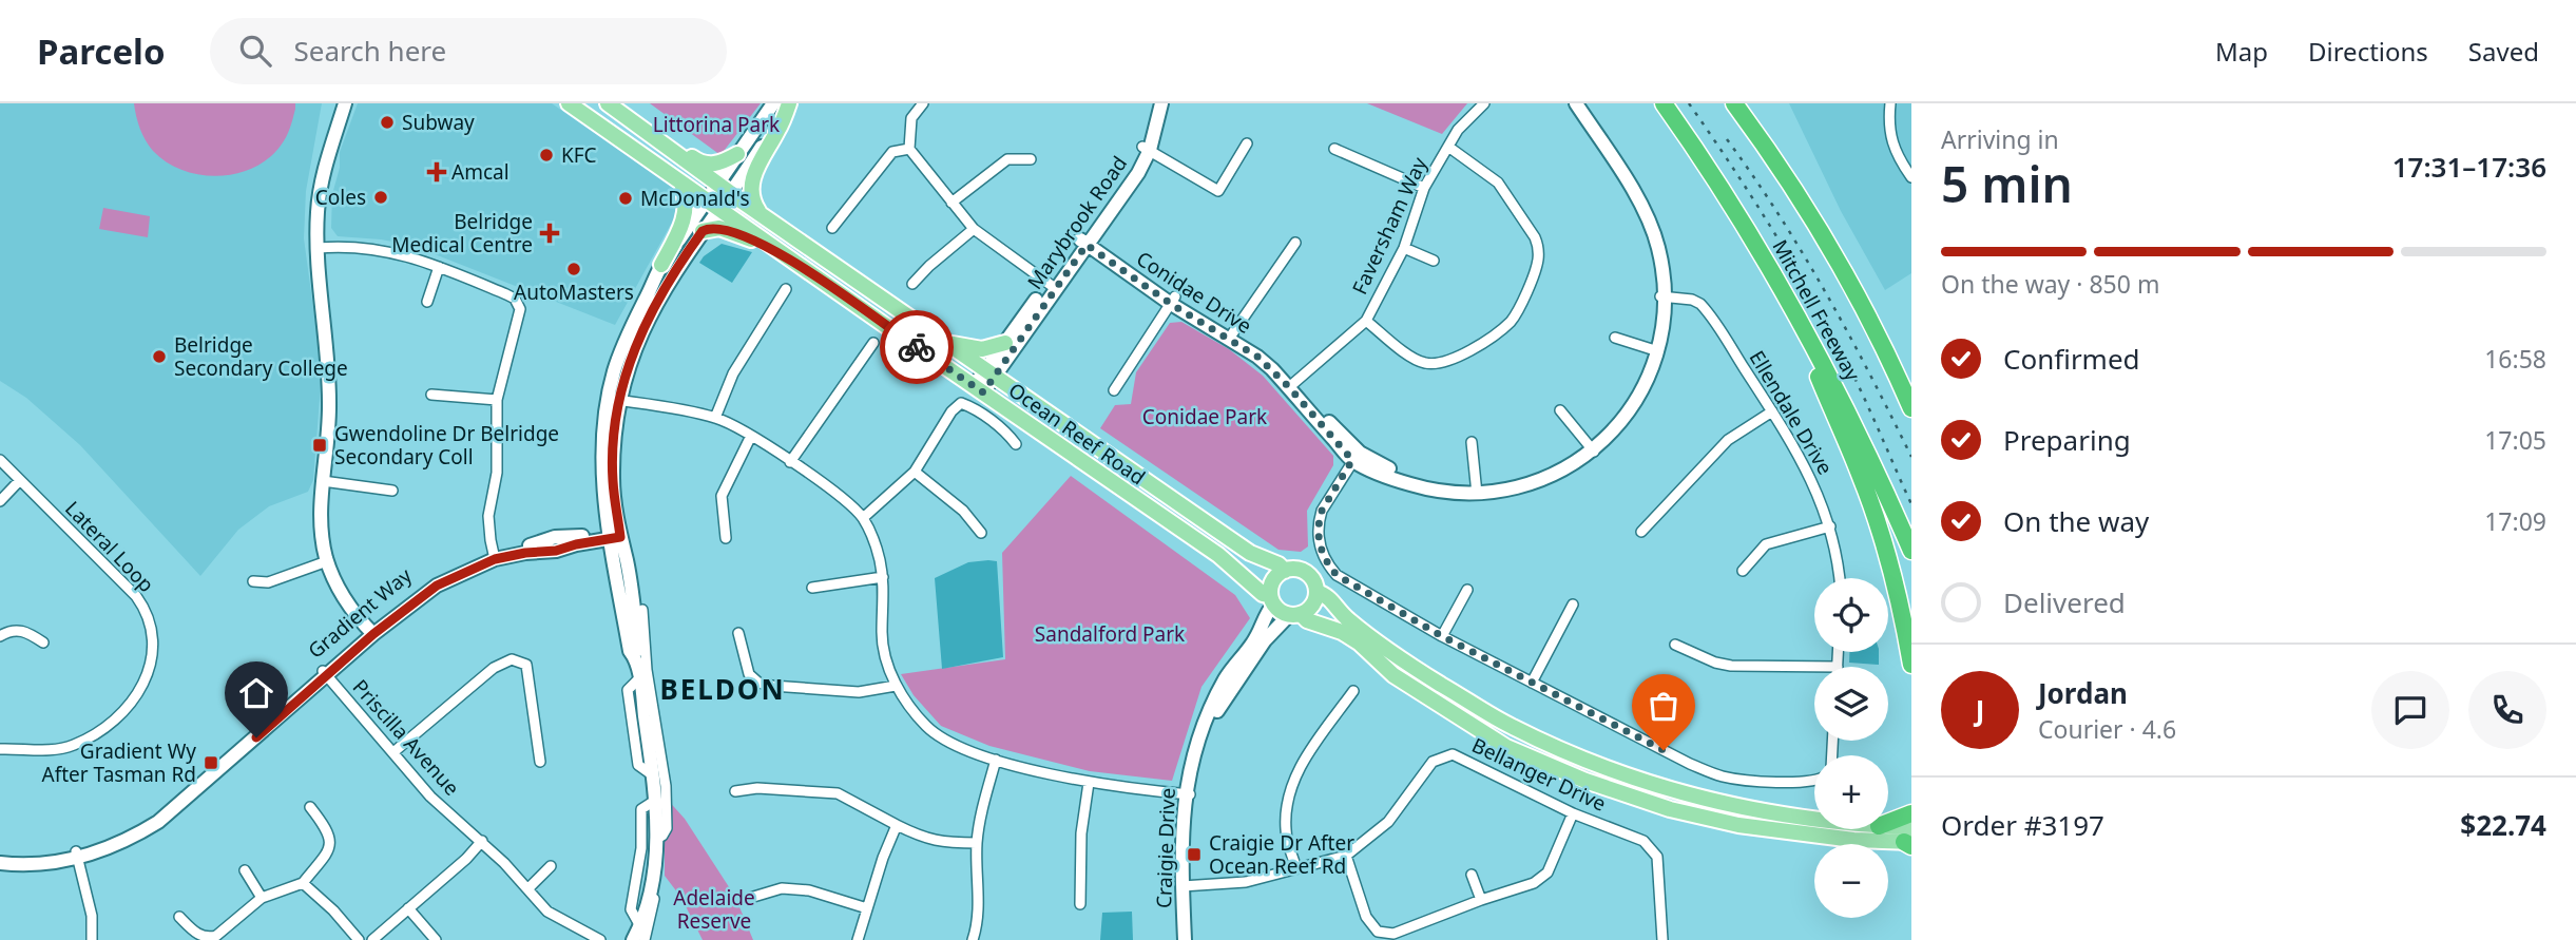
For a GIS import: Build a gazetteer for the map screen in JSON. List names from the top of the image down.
{
  "streets": {
    "highway": ["Mitchell Freeway"],
    "main road": ["Ocean Reef Road"],
    "street": [
      "Marybrook Road",
      "Faversham Way",
      "Conidae Drive",
      "Ellendale Drive",
      "Lateral Loop",
      "Gradient Way",
      "Priscilla Avenue",
      "Bellanger Drive",
      "Craigie Drive"
    ]
  },
  "crossings": [
    ["Marybrook Road", "Conidae Drive"],
    ["Marybrook Road", "Ocean Reef Road"],
    ["Faversham Way", "Conidae Drive"],
    ["Conidae Drive", "Ellendale Drive"],
    ["Ocean Reef Road", "Craigie Drive"],
    ["Gradient Way", "Priscilla Avenue"],
    ["Bellanger Drive", "Craigie Drive"]
  ],
  "districts": ["BELDON"],
  "parks": [
    "Littorina Park",
    "Conidae Park",
    "Sandalford Park",
    "Adelaide Reserve"
  ],
  "places": {
    "other": [
      "Subway",
      "KFC",
      "Coles",
      "McDonald's",
      "AutoMasters",
      "Belridge Secondary College"
    ],
    "health": ["Amcal", "Belridge Medical Centre"],
    "transit": ["Gwendoline Dr Belridge Secondary Coll", "Gradient Wy After Tasman Rd", "Craigie Dr After Ocean Reef Rd"]
  },
  "page": {
    "header": "Parcelo",
    "search": "Search here",
    "nav": ["Map", "Directions", "Saved"],
    "heading": ["5 min", "Arriving in", "17:31–17:36"],
    "panel": [
      "Jordan",
      "Courier · 4.6",
      "Order #3197",
      "$22.74"
    ],
    "bar": "On the way · 850 m",
    "list": [
      ["Confirmed", "16:58"],
      ["Preparing", "17:05"],
      ["On the way", "17:09"],
      "Delivered"
    ],
    "map_buttons": ["+", "−"],
    "round": "J"
  }
}
